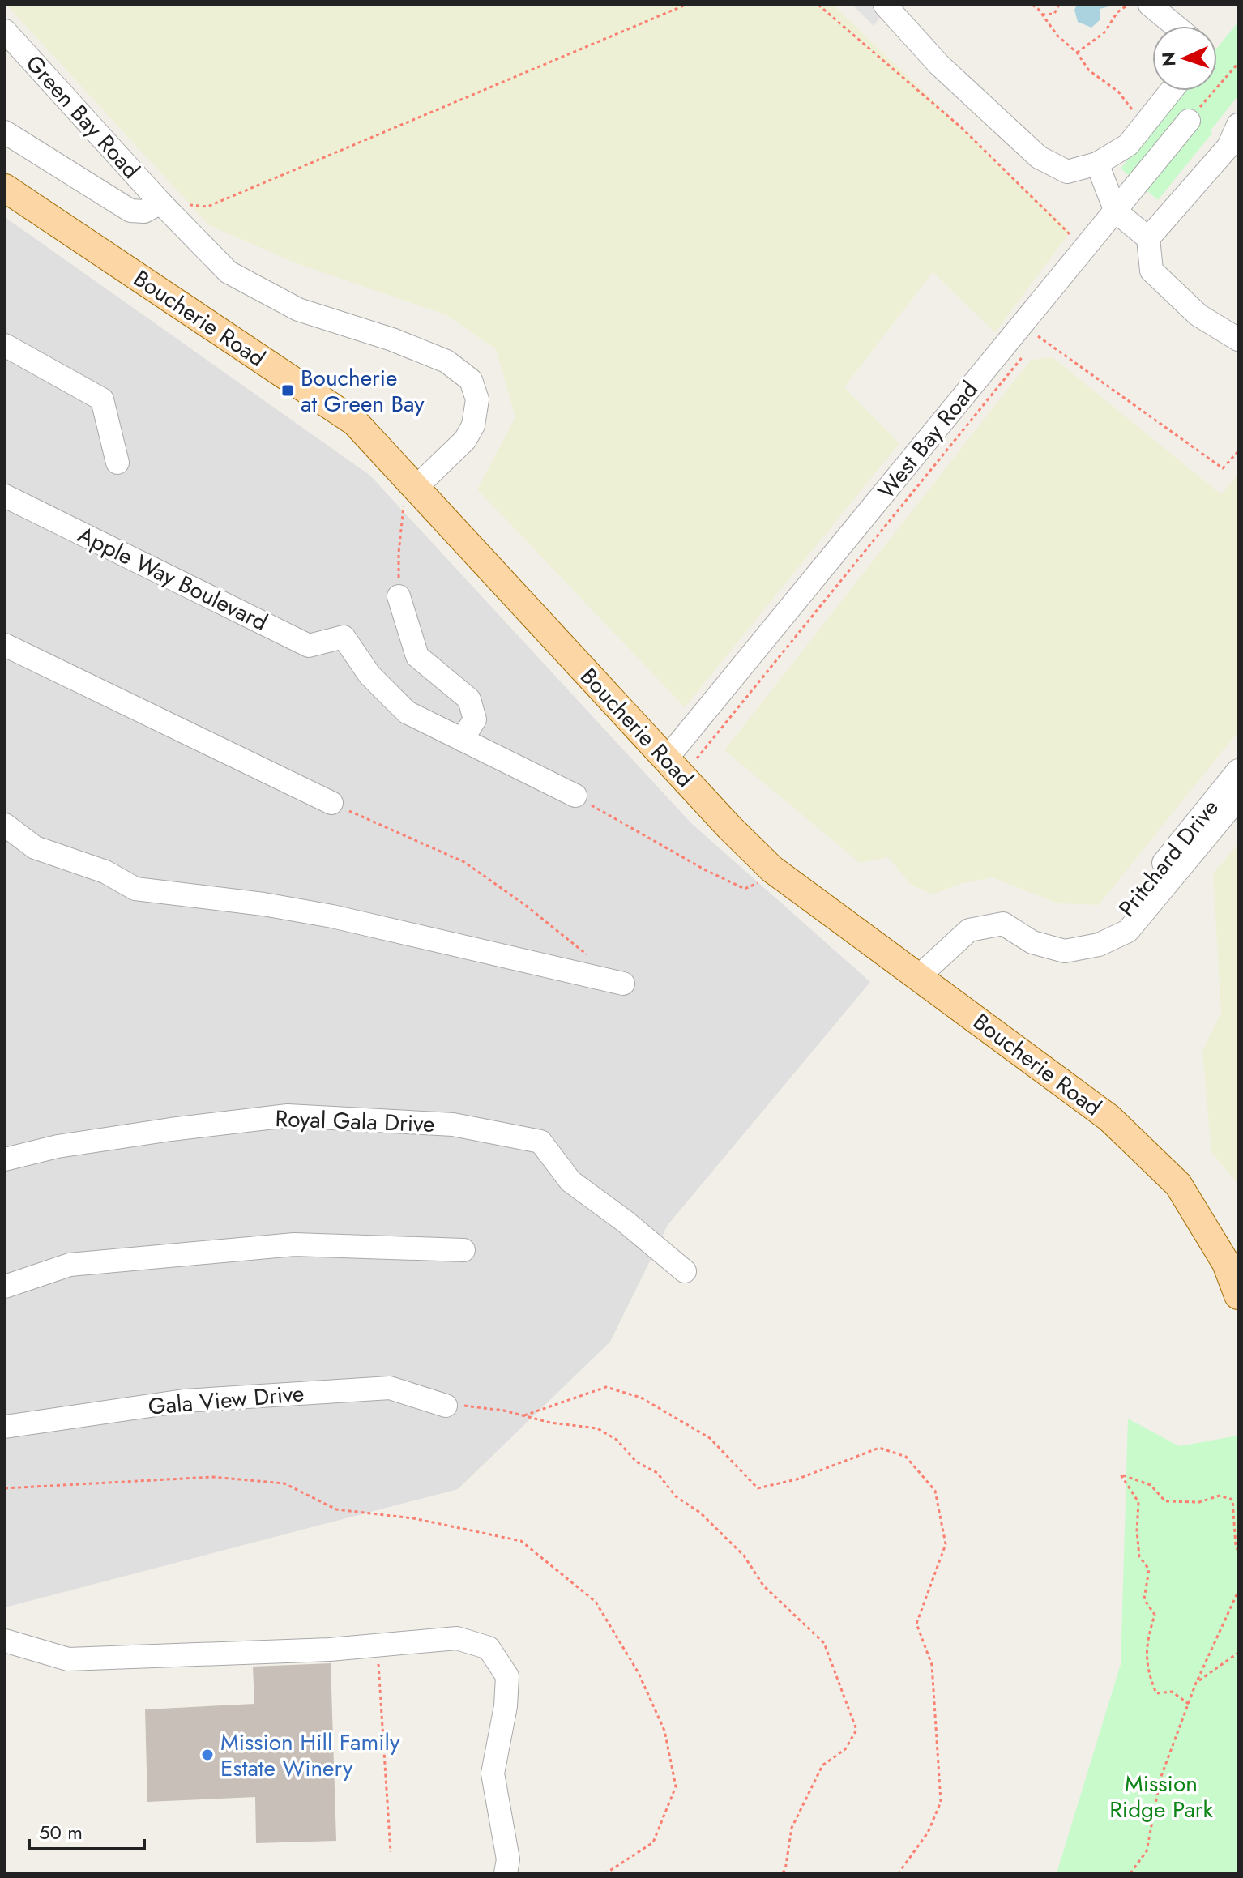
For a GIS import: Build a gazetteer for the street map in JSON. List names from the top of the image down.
{
  "streets": {
    "main road": ["Boucherie Road"],
    "street": [
      "Green Bay Road",
      "West Bay Road",
      "Apple Way Boulevard",
      "Pritchard Drive",
      "Royal Gala Drive",
      "Gala View Drive"
    ]
  },
  "crossings": [
    ["Green Bay Road", "Boucherie Road"],
    ["Boucherie Road", "West Bay Road"],
    ["Boucherie Road", "Pritchard Drive"]
  ],
  "parks": ["Mission Ridge Park"],
  "places": {
    "transit": ["Boucherie at Green Bay"],
    "other": ["Mission Hill Family Estate Winery"]
  },
  "scale_bar": "50 m",
  "north": "left"
}
